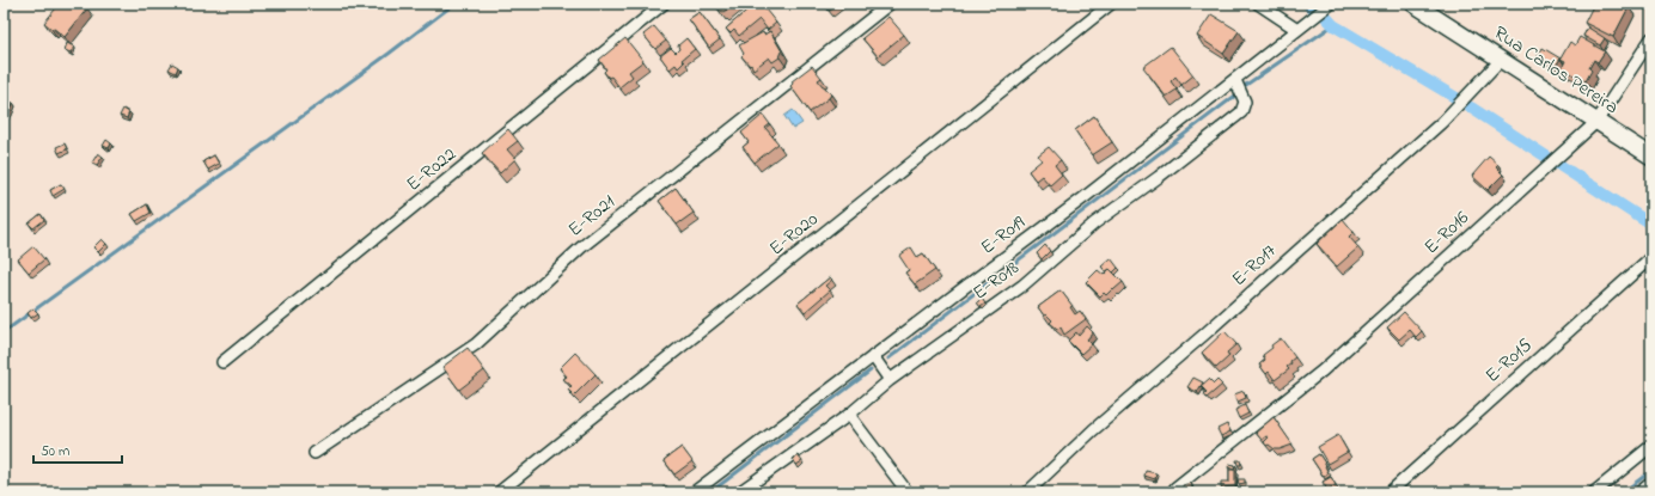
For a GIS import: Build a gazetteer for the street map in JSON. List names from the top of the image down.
{
  "streets": {
    "street": [
      "Rua Carlos Pereira",
      "E-R022",
      "E-R021",
      "E-R016",
      "E-R020",
      "E-R019",
      "E-R017",
      "E-R018",
      "E-R015"
    ]
  },
  "crossings": [
    ["Rua Carlos Pereira", "E-R016"],
    ["Rua Carlos Pereira", "E-R017"],
    ["E-R019", "E-R018"]
  ],
  "scale_bar": "50 m"
}
